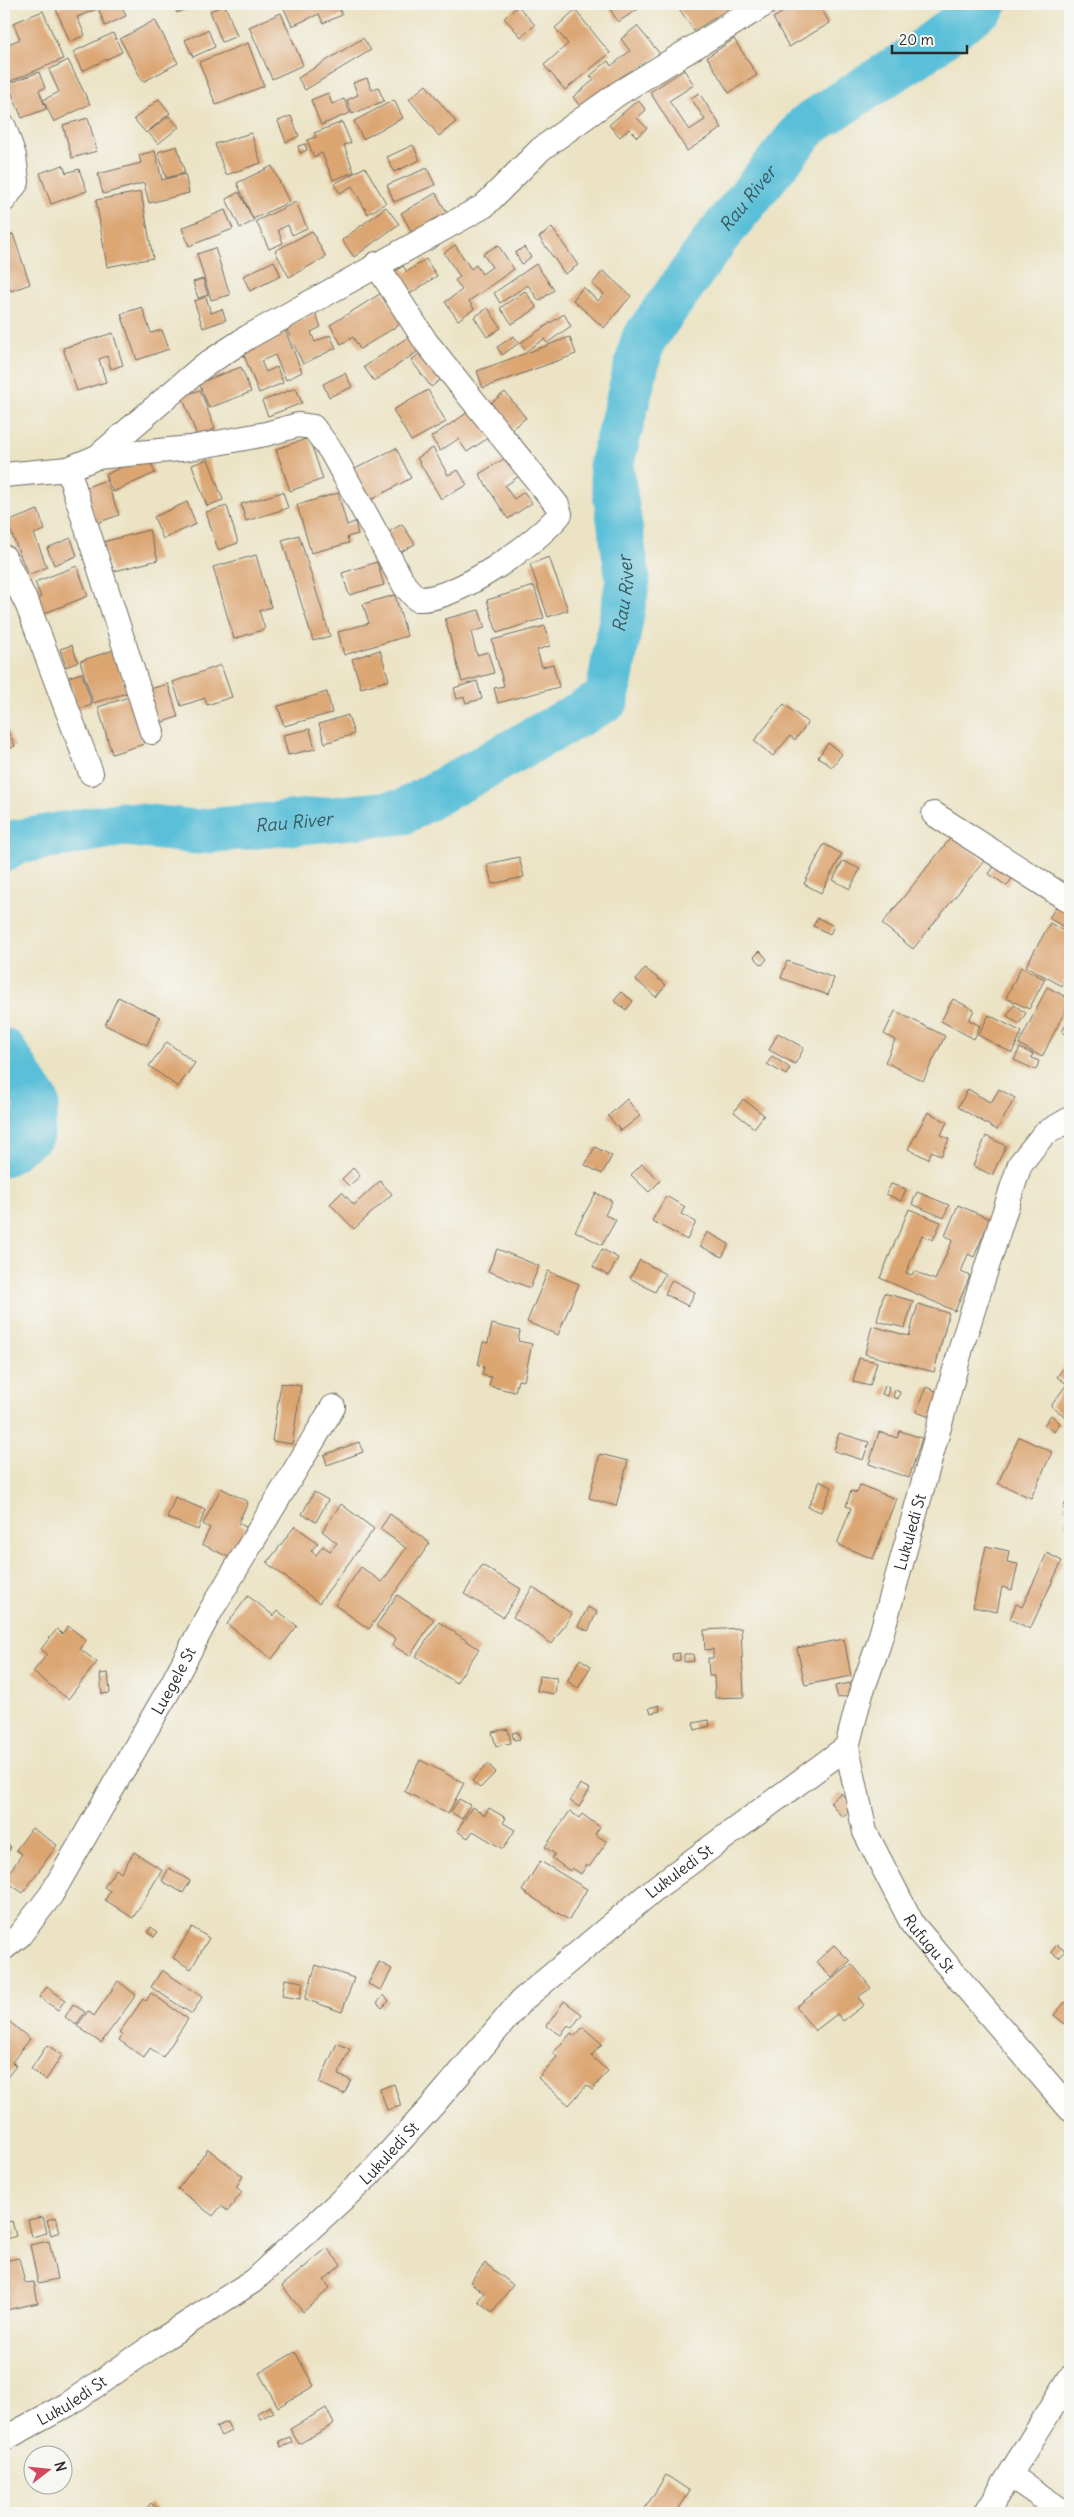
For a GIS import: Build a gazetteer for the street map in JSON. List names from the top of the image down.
{
  "streets": {
    "street": ["Lukuledi St", "Luegele St", "Rufugu St"]
  },
  "crossings": [
    ["Lukuledi St", "Rufugu St"]
  ],
  "water": ["Rau River"],
  "scale_bar": "20 m",
  "north": "right"
}
